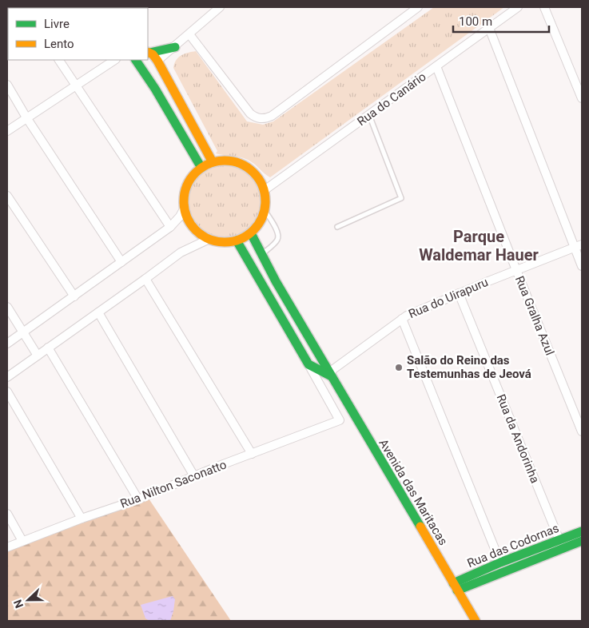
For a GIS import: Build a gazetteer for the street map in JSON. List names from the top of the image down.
{
  "streets": {
    "street": [
      "Rua do Canário",
      "Rua do Uirapuru",
      "Rua Gralha Azul",
      "Rua da Andorinha",
      "Rua Nilton Saconatto",
      "Avenida das Maritacas",
      "Rua das Codornas"
    ]
  },
  "crossings": [
    ["Rua do Canário", "Rua Gralha Azul"],
    ["Rua do Canário", "Avenida das Maritacas"],
    ["Rua do Uirapuru", "Rua Gralha Azul"],
    ["Rua do Uirapuru", "Rua da Andorinha"],
    ["Rua do Uirapuru", "Avenida das Maritacas"],
    ["Rua da Andorinha", "Rua das Codornas"],
    ["Avenida das Maritacas", "Rua das Codornas"]
  ],
  "districts": ["Parque Waldemar Hauer"],
  "places": ["Salão do Reino das Testemunhas de Jeová"],
  "legend": ["Livre", "Lento"],
  "scale_bar": "100 m",
  "north": "left"
}
